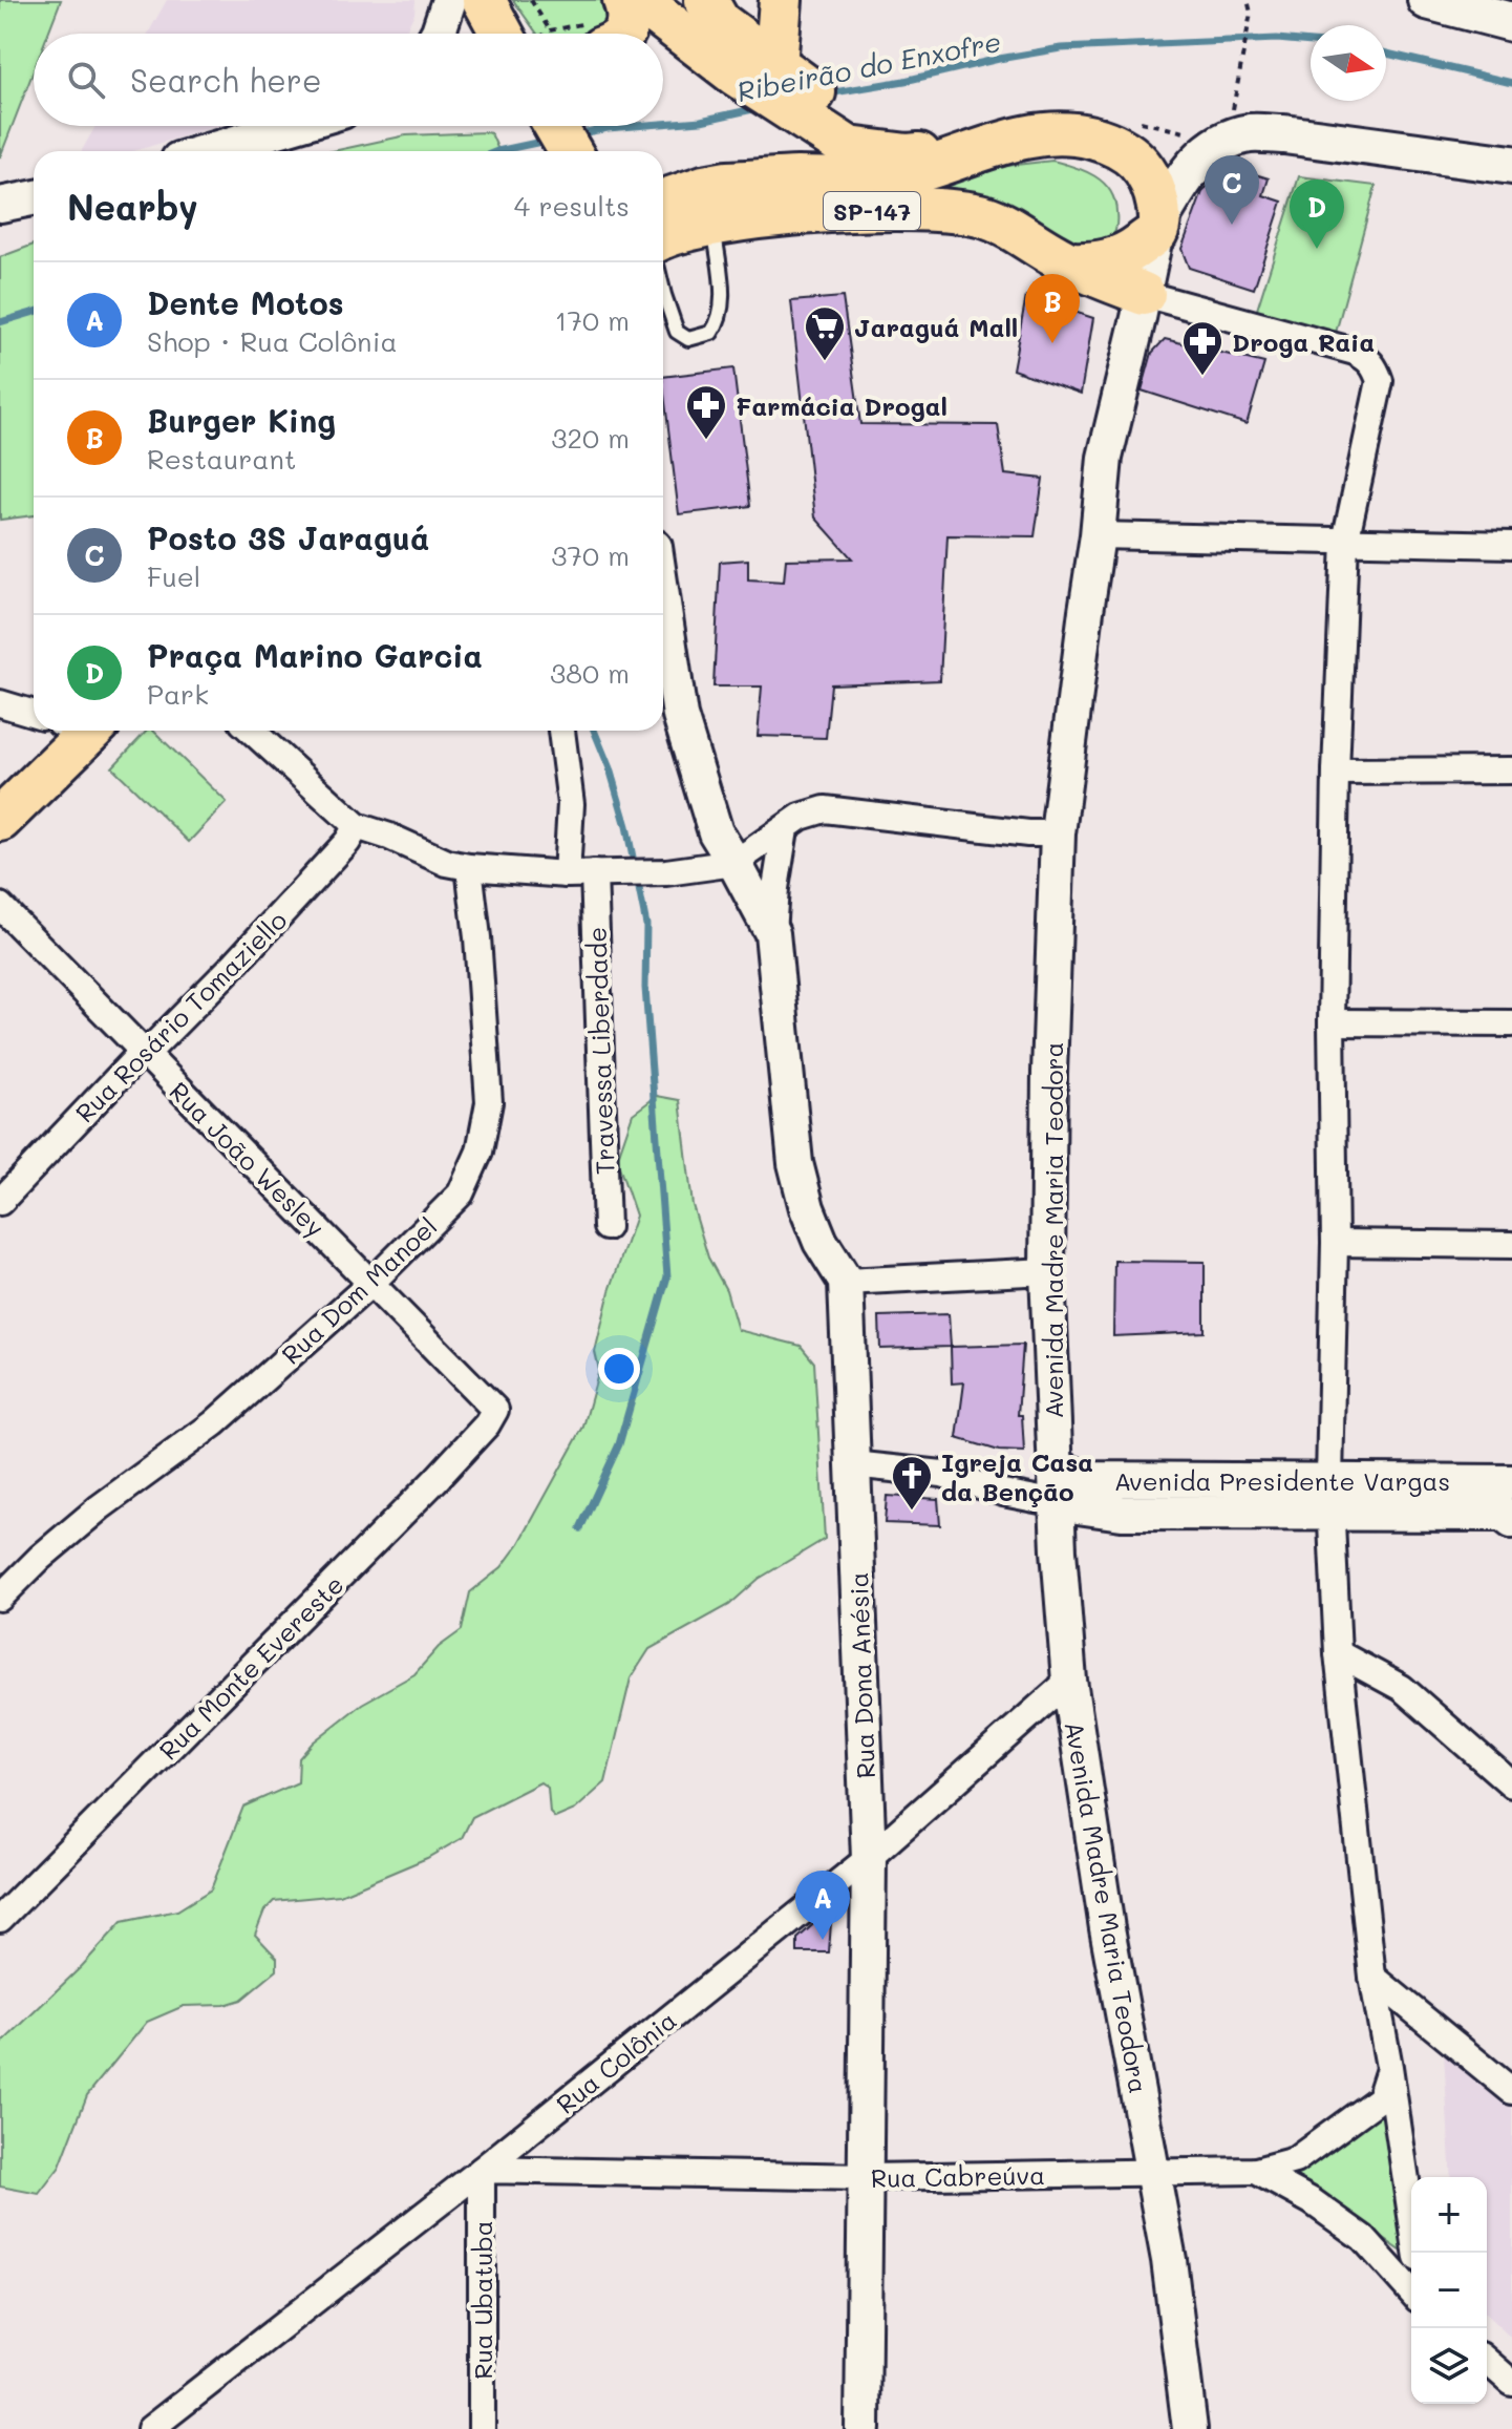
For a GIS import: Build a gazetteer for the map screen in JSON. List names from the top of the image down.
{
  "streets": {
    "main road": ["SP-147"],
    "street": [
      "Rua Rosário Tomaziello",
      "Travessa Liberdade",
      "Rua João Wesley",
      "Avenida Madre Maria Teodora",
      "Rua Dom Manoel",
      "Avenida Presidente Vargas",
      "Rua Monte Evereste",
      "Rua Dona Anésia",
      "Rua Colônia",
      "Rua Cabreúva",
      "Rua Ubatuba"
    ]
  },
  "crossings": [
    ["Rua Rosário Tomaziello", "Rua João Wesley"],
    ["Rua João Wesley", "Rua Dom Manoel"],
    ["Rua João Wesley", "Rua Monte Evereste"],
    ["Avenida Madre Maria Teodora", "Avenida Presidente Vargas"],
    ["Avenida Madre Maria Teodora", "Rua Colônia"],
    ["Avenida Madre Maria Teodora", "Rua Cabreúva"],
    ["Rua Dona Anésia", "Rua Colônia"],
    ["Rua Dona Anésia", "Rua Cabreúva"],
    ["Rua Colônia", "Rua Cabreúva"],
    ["Rua Colônia", "Rua Ubatuba"],
    ["Rua Cabreúva", "Rua Ubatuba"]
  ],
  "water": ["Ribeirão do Enxofre"],
  "places": {
    "supermarket": ["Jaraguá Mall"],
    "pharmacy": ["Droga Raia", "Farmácia Drogal"],
    "church": ["Igreja Casa da Benção"]
  },
  "north": "right",
  "page": {
    "search": "Search here",
    "heading": ["Nearby", "4 results"],
    "pins": [
      "C",
      "D",
      "B",
      "A"
    ],
    "list": [
      {
        "mark": "A",
        "name": "Dente Motos",
        "note": "Shop · Rua Colônia",
        "value": "170 m"
      },
      {
        "mark": "B",
        "name": "Burger King",
        "note": "Restaurant",
        "value": "320 m"
      },
      {
        "mark": "C",
        "name": "Posto 3S Jaraguá",
        "note": "Fuel",
        "value": "370 m"
      },
      {
        "mark": "D",
        "name": "Praça Marino Garcia",
        "note": "Park",
        "value": "380 m"
      }
    ],
    "map_buttons": ["+", "−"]
  }
}
